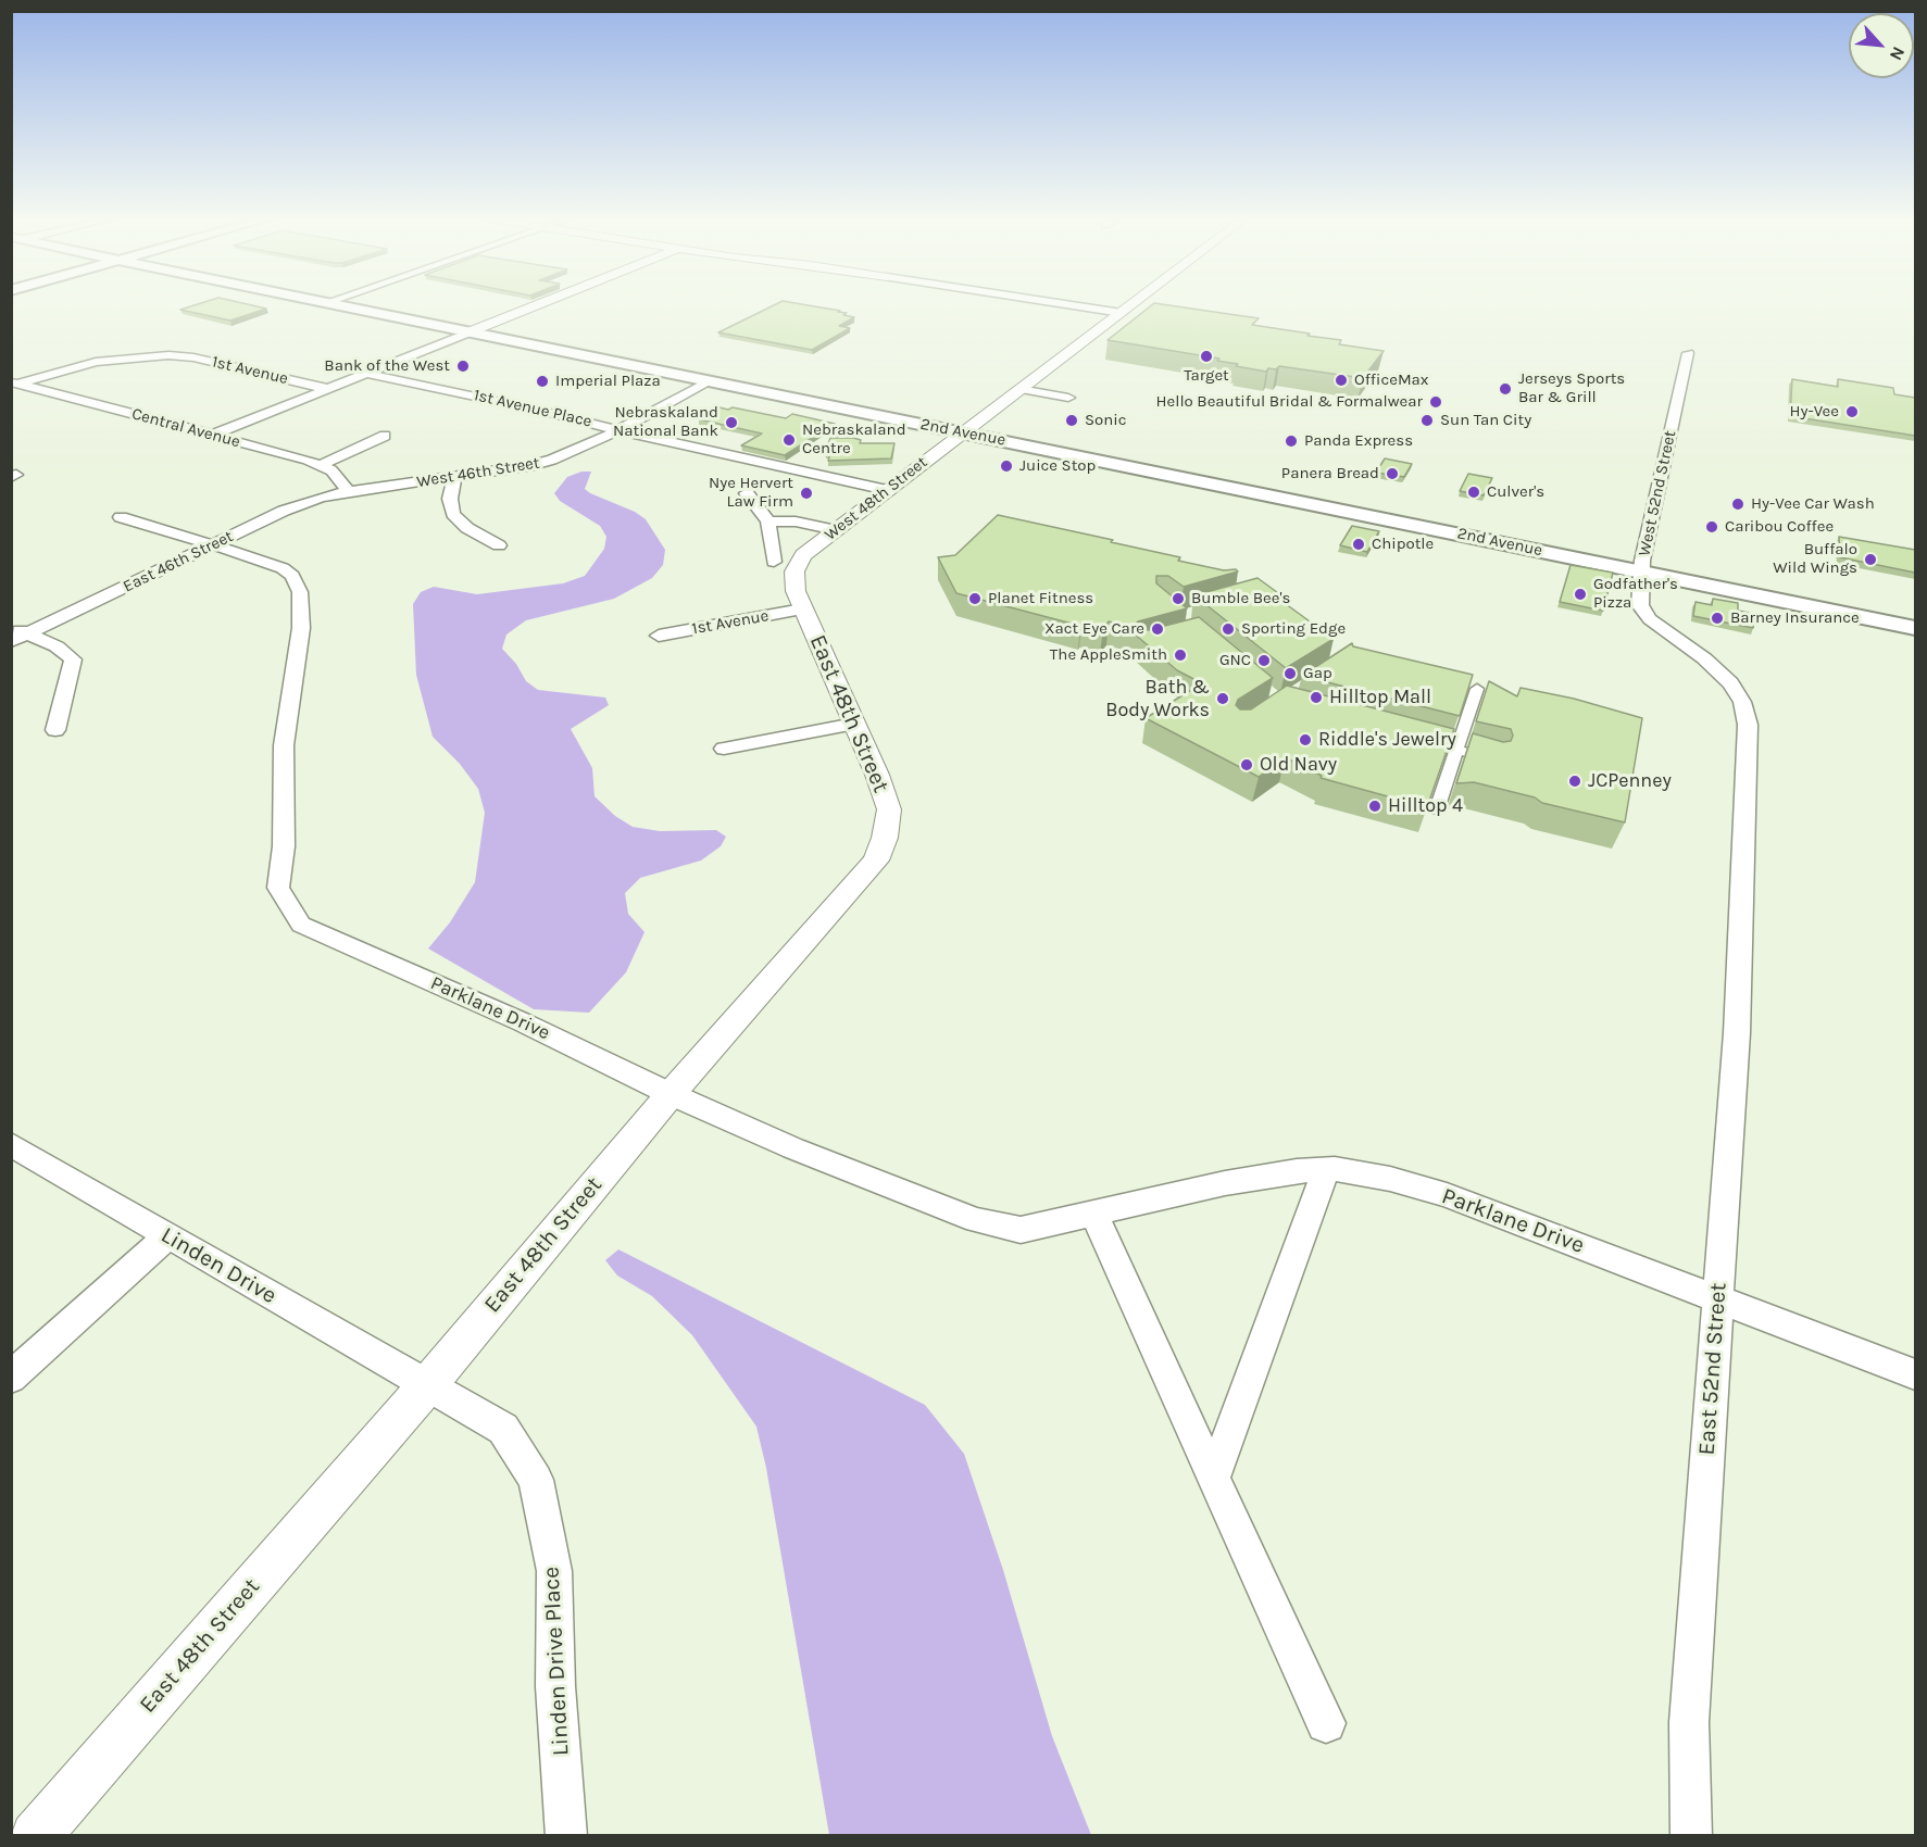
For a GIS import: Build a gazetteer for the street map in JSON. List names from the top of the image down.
{
  "streets": {
    "main road": ["2nd Avenue"],
    "street": [
      "1st Avenue",
      "1st Avenue Place",
      "Central Avenue",
      "West 46th Street",
      "West 52nd Street",
      "West 48th Street",
      "East 46th Street",
      "East 48th Street",
      "Parklane Drive",
      "Linden Drive",
      "East 52nd Street",
      "Linden Drive Place"
    ]
  },
  "crossings": [
    ["1st Avenue", "Central Avenue"],
    ["1st Avenue", "West 48th Street"],
    ["1st Avenue", "East 48th Street"],
    ["1st Avenue Place", "West 46th Street"],
    ["1st Avenue Place", "West 48th Street"],
    ["Central Avenue", "West 46th Street"],
    ["Central Avenue", "East 46th Street"],
    ["2nd Avenue", "West 46th Street"],
    ["2nd Avenue", "West 52nd Street"],
    ["2nd Avenue", "West 48th Street"],
    ["West 46th Street", "East 46th Street"],
    ["West 52nd Street", "East 52nd Street"],
    ["West 48th Street", "East 48th Street"],
    ["East 46th Street", "Parklane Drive"],
    ["East 48th Street", "Parklane Drive"],
    ["East 48th Street", "Linden Drive"],
    ["East 48th Street", "Linden Drive Place"],
    ["Parklane Drive", "East 52nd Street"],
    ["Linden Drive", "Linden Drive Place"]
  ],
  "places": [
    "Target",
    "Bank of the West",
    "OfficeMax",
    "Imperial Plaza",
    "Jerseys Sports Bar & Grill",
    "Hello Beautiful Bridal & Formalwear",
    "Hy-Vee",
    "Sonic",
    "Sun Tan City",
    "Nebraskaland National Bank",
    "Nebraskaland Centre",
    "Panda Express",
    "Juice Stop",
    "Panera Bread",
    "Culver's",
    "Nye Hervert Law Firm",
    "Hy-Vee Car Wash",
    "Caribou Coffee",
    "Chipotle",
    "Buffalo Wild Wings",
    "Godfather's Pizza",
    "Planet Fitness",
    "Bumble Bee's",
    "Barney Insurance",
    "Xact Eye Care",
    "Sporting Edge",
    "The AppleSmith",
    "GNC",
    "Gap",
    "Hilltop Mall",
    "Bath & Body Works",
    "Riddle's Jewelry",
    "Old Navy",
    "JCPenney",
    "Hilltop 4"
  ],
  "north": "bottom right"
}
